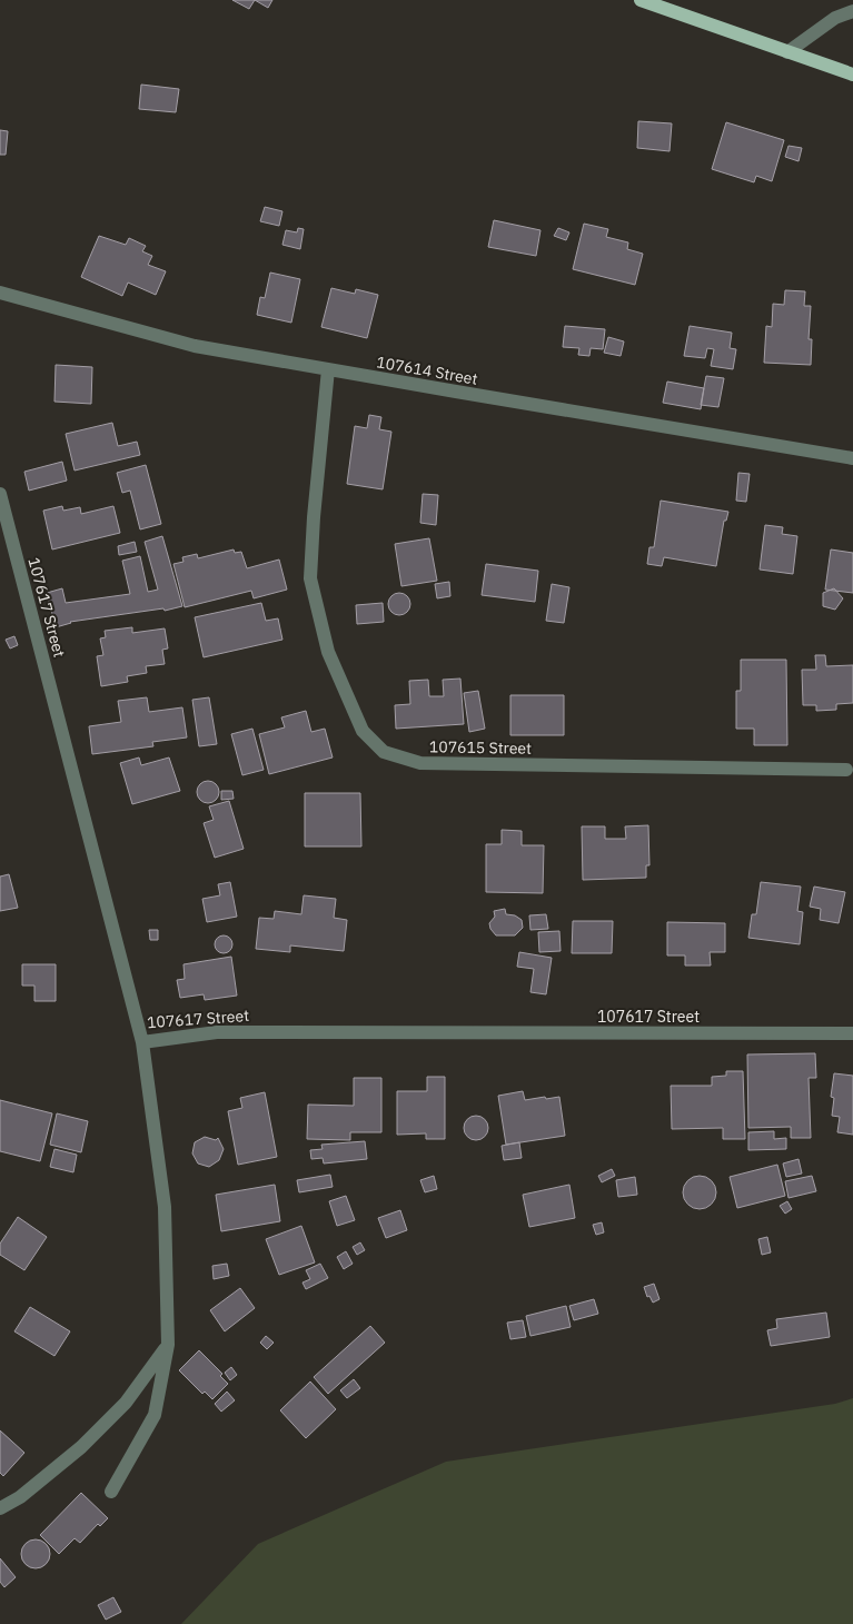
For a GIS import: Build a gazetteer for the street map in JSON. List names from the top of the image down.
{
  "streets": {
    "street": ["107614 Street", "107617 Street", "107615 Street"]
  },
  "crossings": [
    ["107614 Street", "107615 Street"]
  ]
}
